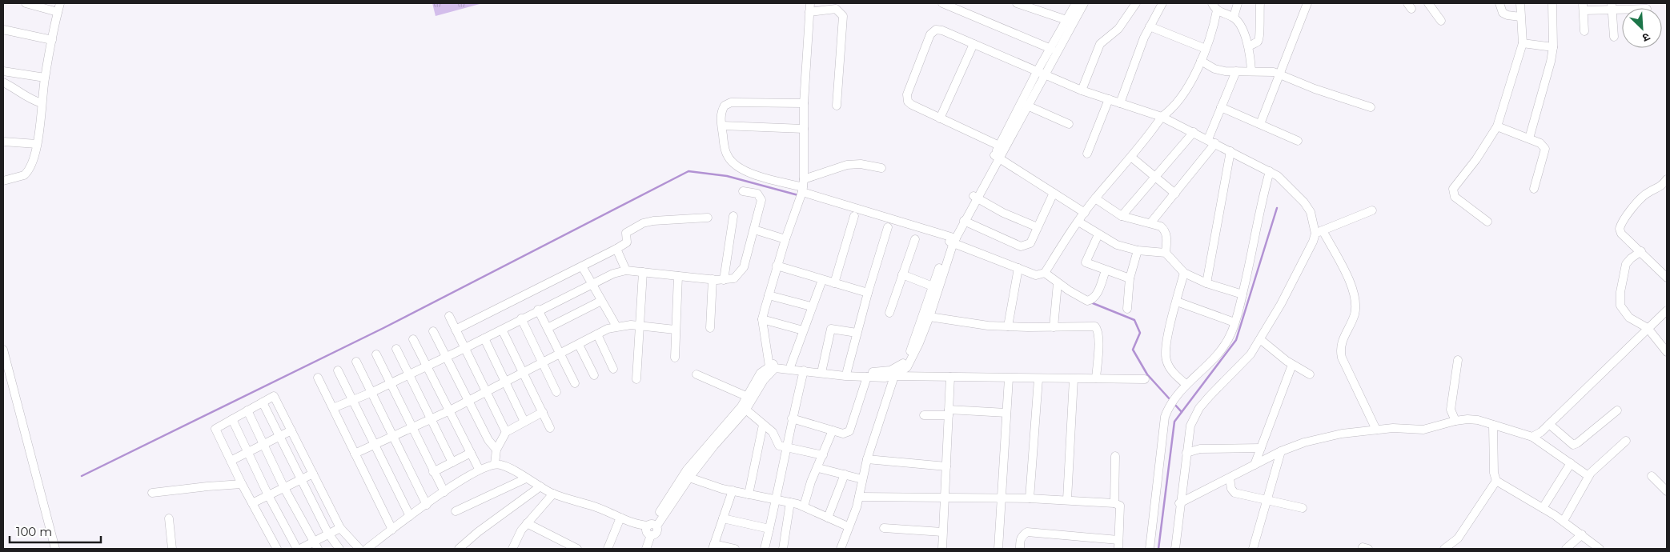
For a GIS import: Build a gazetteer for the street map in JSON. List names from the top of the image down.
{
  "scale_bar": "100 m",
  "north": "bottom right"
}
